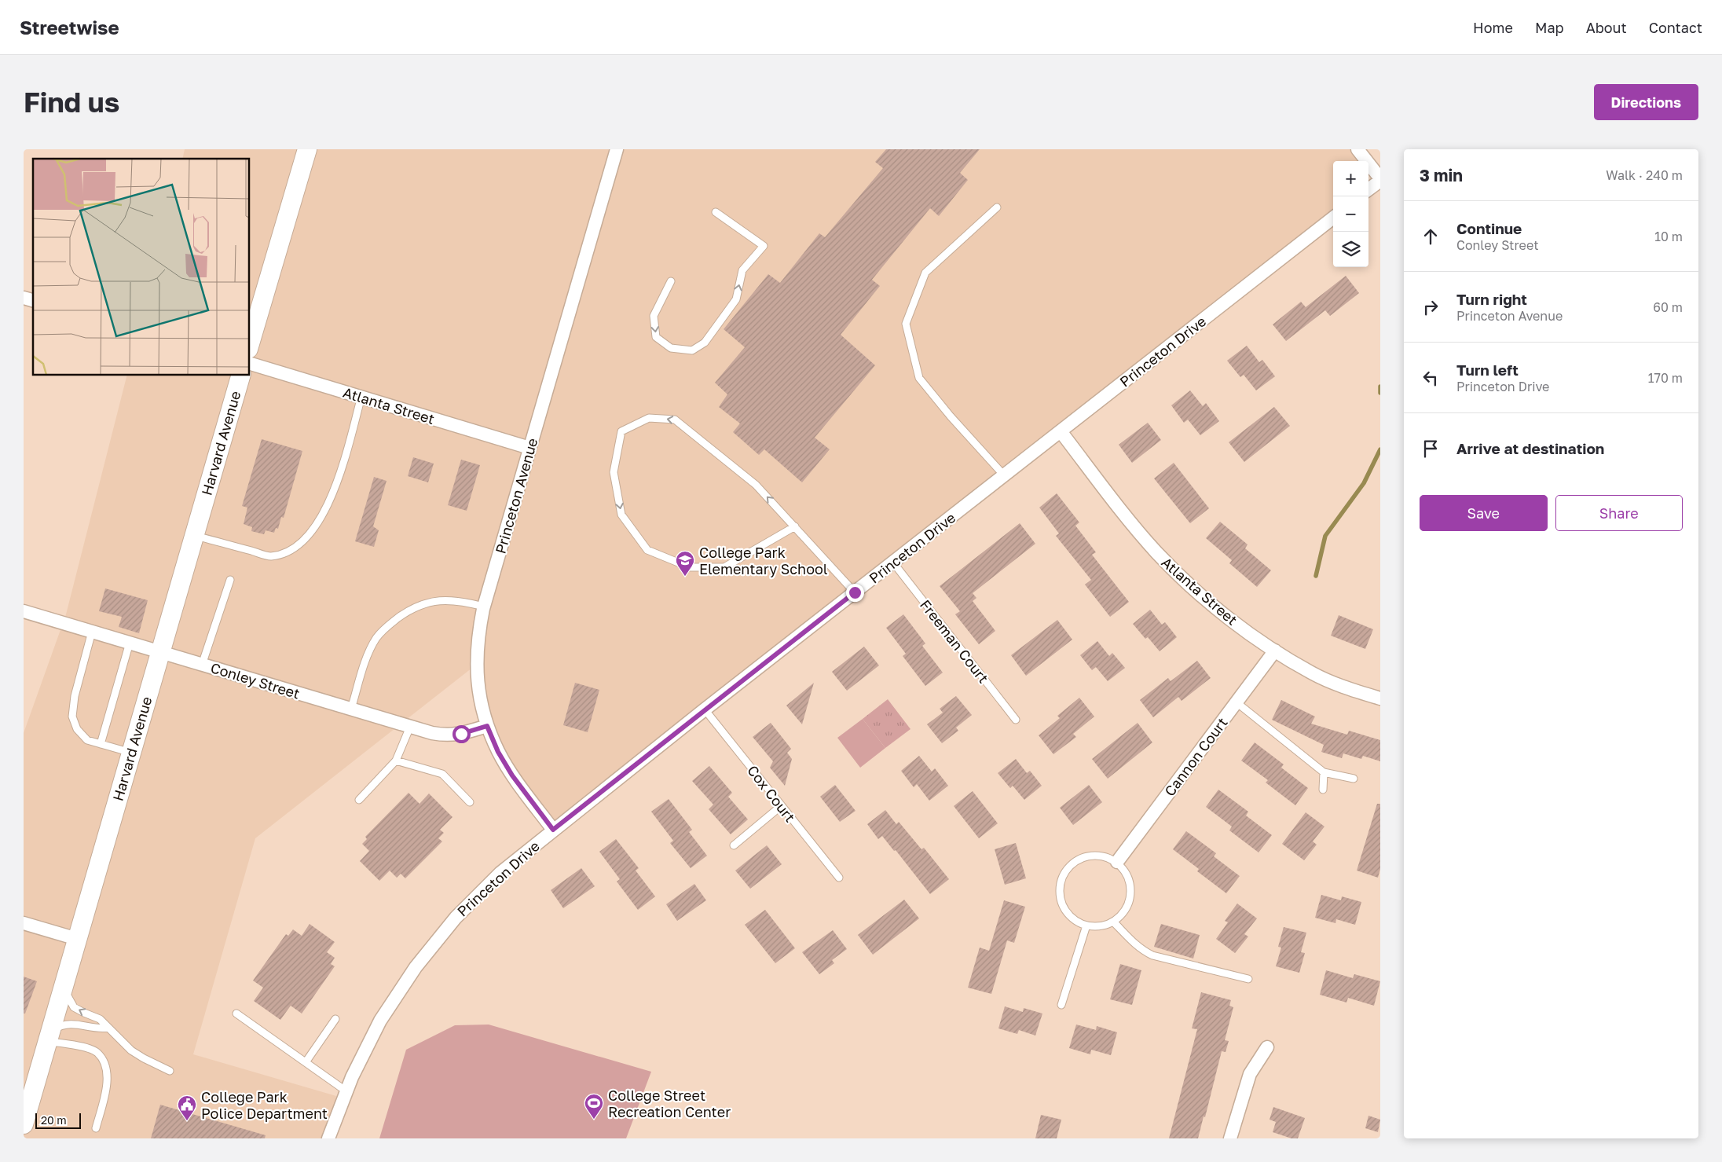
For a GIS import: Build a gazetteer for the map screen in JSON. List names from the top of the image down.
{
  "streets": {
    "street": [
      "Princeton Drive",
      "Atlanta Street",
      "Harvard Avenue",
      "Princeton Avenue",
      "Conley Street",
      "Cannon Court"
    ],
    "lane": ["Freeman Court", "Cox Court"]
  },
  "crossings": [
    ["Princeton Drive", "Atlanta Street"],
    ["Princeton Drive", "Princeton Avenue"],
    ["Princeton Drive", "Freeman Court"],
    ["Princeton Drive", "Cox Court"],
    ["Atlanta Street", "Princeton Avenue"],
    ["Atlanta Street", "Cannon Court"],
    ["Harvard Avenue", "Conley Street"],
    ["Princeton Avenue", "Conley Street"]
  ],
  "places": {
    "school or university": ["College Park Elementary School"],
    "sports": ["College Street Recreation Center"],
    "public building": ["College Park Police Department"]
  },
  "scale_bar": "20 m",
  "page": {
    "header": "Streetwise",
    "nav": [
      "Home",
      "Map",
      "About",
      "Contact"
    ],
    "buttons": [
      "Directions",
      ["Save", "Share"]
    ],
    "title": "Find us",
    "heading": ["3 min", "Walk · 240 m"],
    "map_buttons": ["+", "−"],
    "list": [
      ["Continue", "Conley Street", "10 m"],
      ["Turn right", "Princeton Avenue", "60 m"],
      ["Turn left", "Princeton Drive", "170 m"],
      "Arrive at destination"
    ],
    "scale": "20 m"
  }
}
